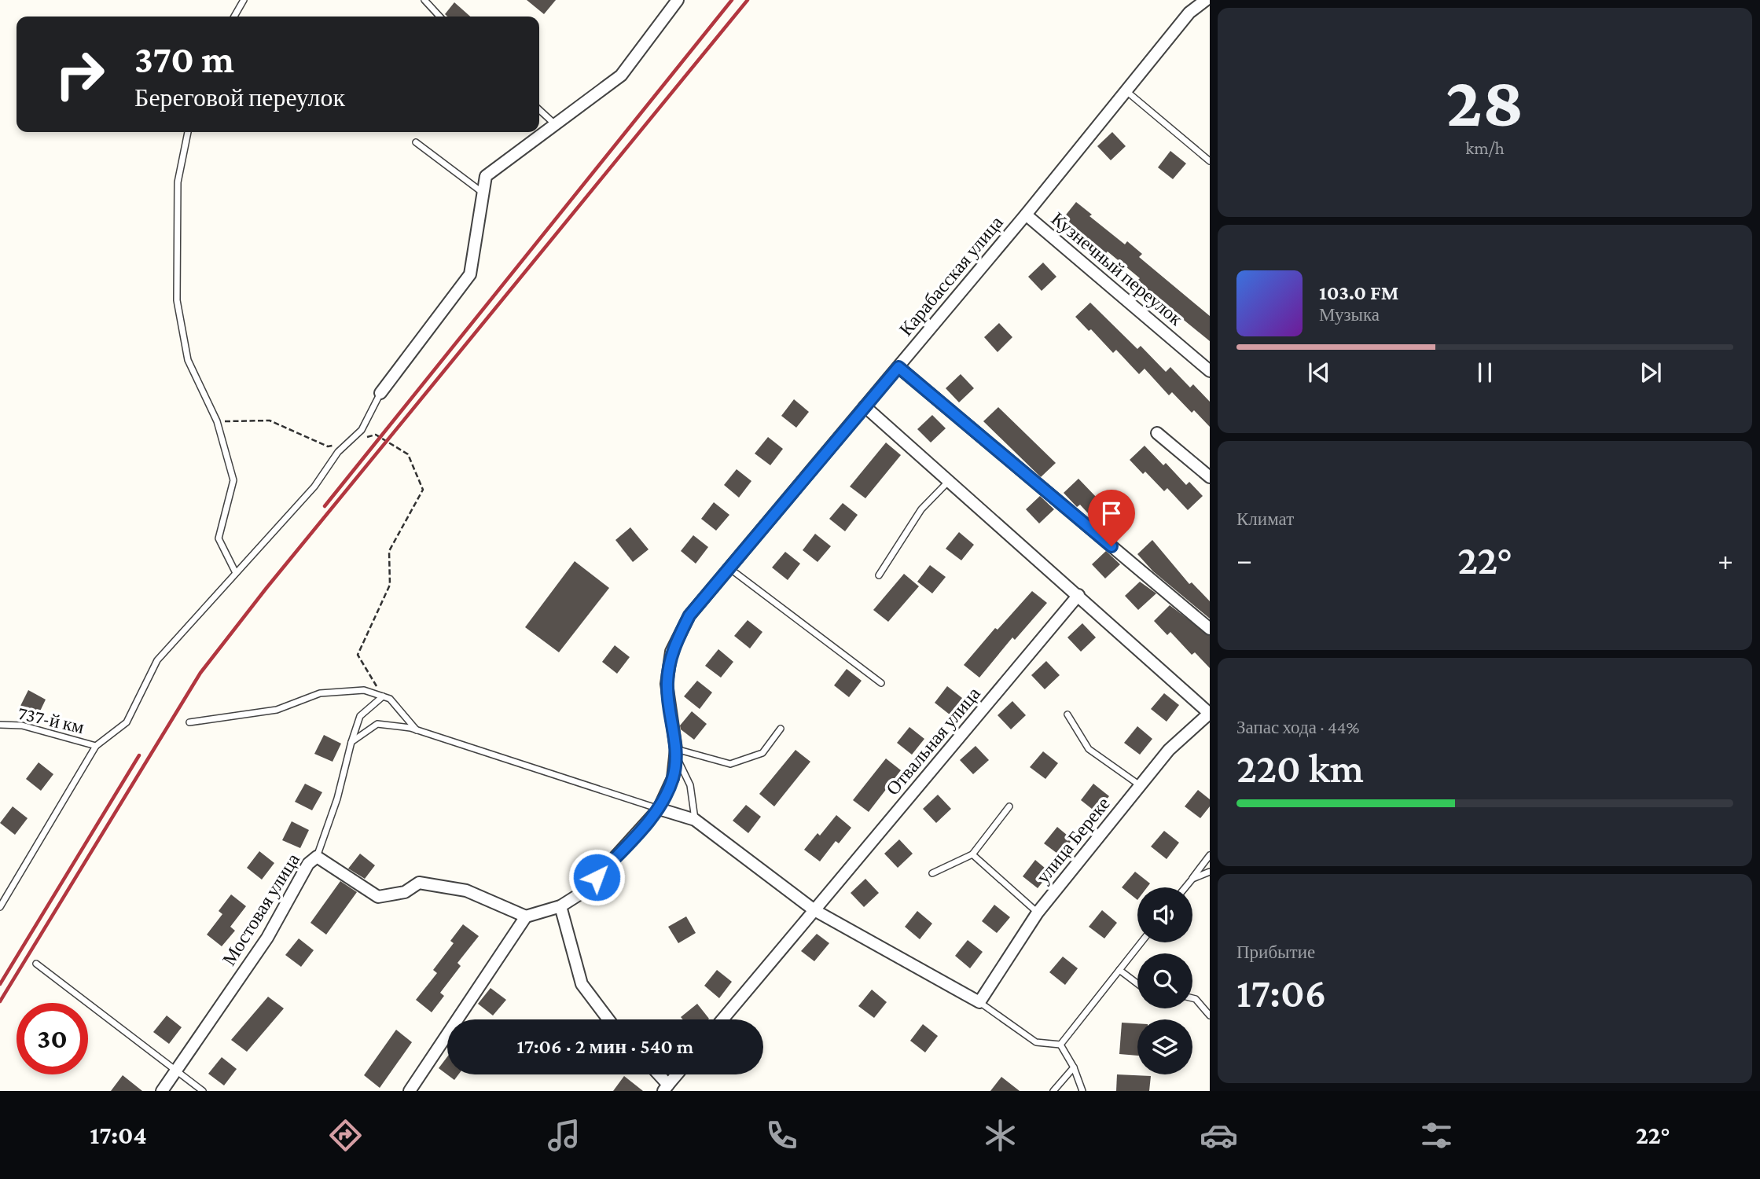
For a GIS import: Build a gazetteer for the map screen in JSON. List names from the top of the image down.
{
  "streets": {
    "street": [
      "Кузнечный переулок",
      "Карабасская улица",
      "Отвальная улица",
      "улица Береке",
      "Мостовая улица"
    ],
    "lane": ["737-й км"]
  },
  "crossings": [
    ["Кузнечный переулок", "Карабасская улица"],
    ["Карабасская улица", "Мостовая улица"]
  ],
  "page": {
    "tile": [
      ["28", "km/h"],
      "Климат",
      ["Запас хода · 44%", "220 km"],
      ["Прибытие", "17:06"]
    ],
    "turn": ["370 m", "Береговой переулок"],
    "song": ["103.0 FM", "Музыка"],
    "heat": ["−", "22°", "+"],
    "limit": "30",
    "trip": "17:06 · 2 мин · 540 m",
    "tabs": ["17:04", "22°"]
  }
}
